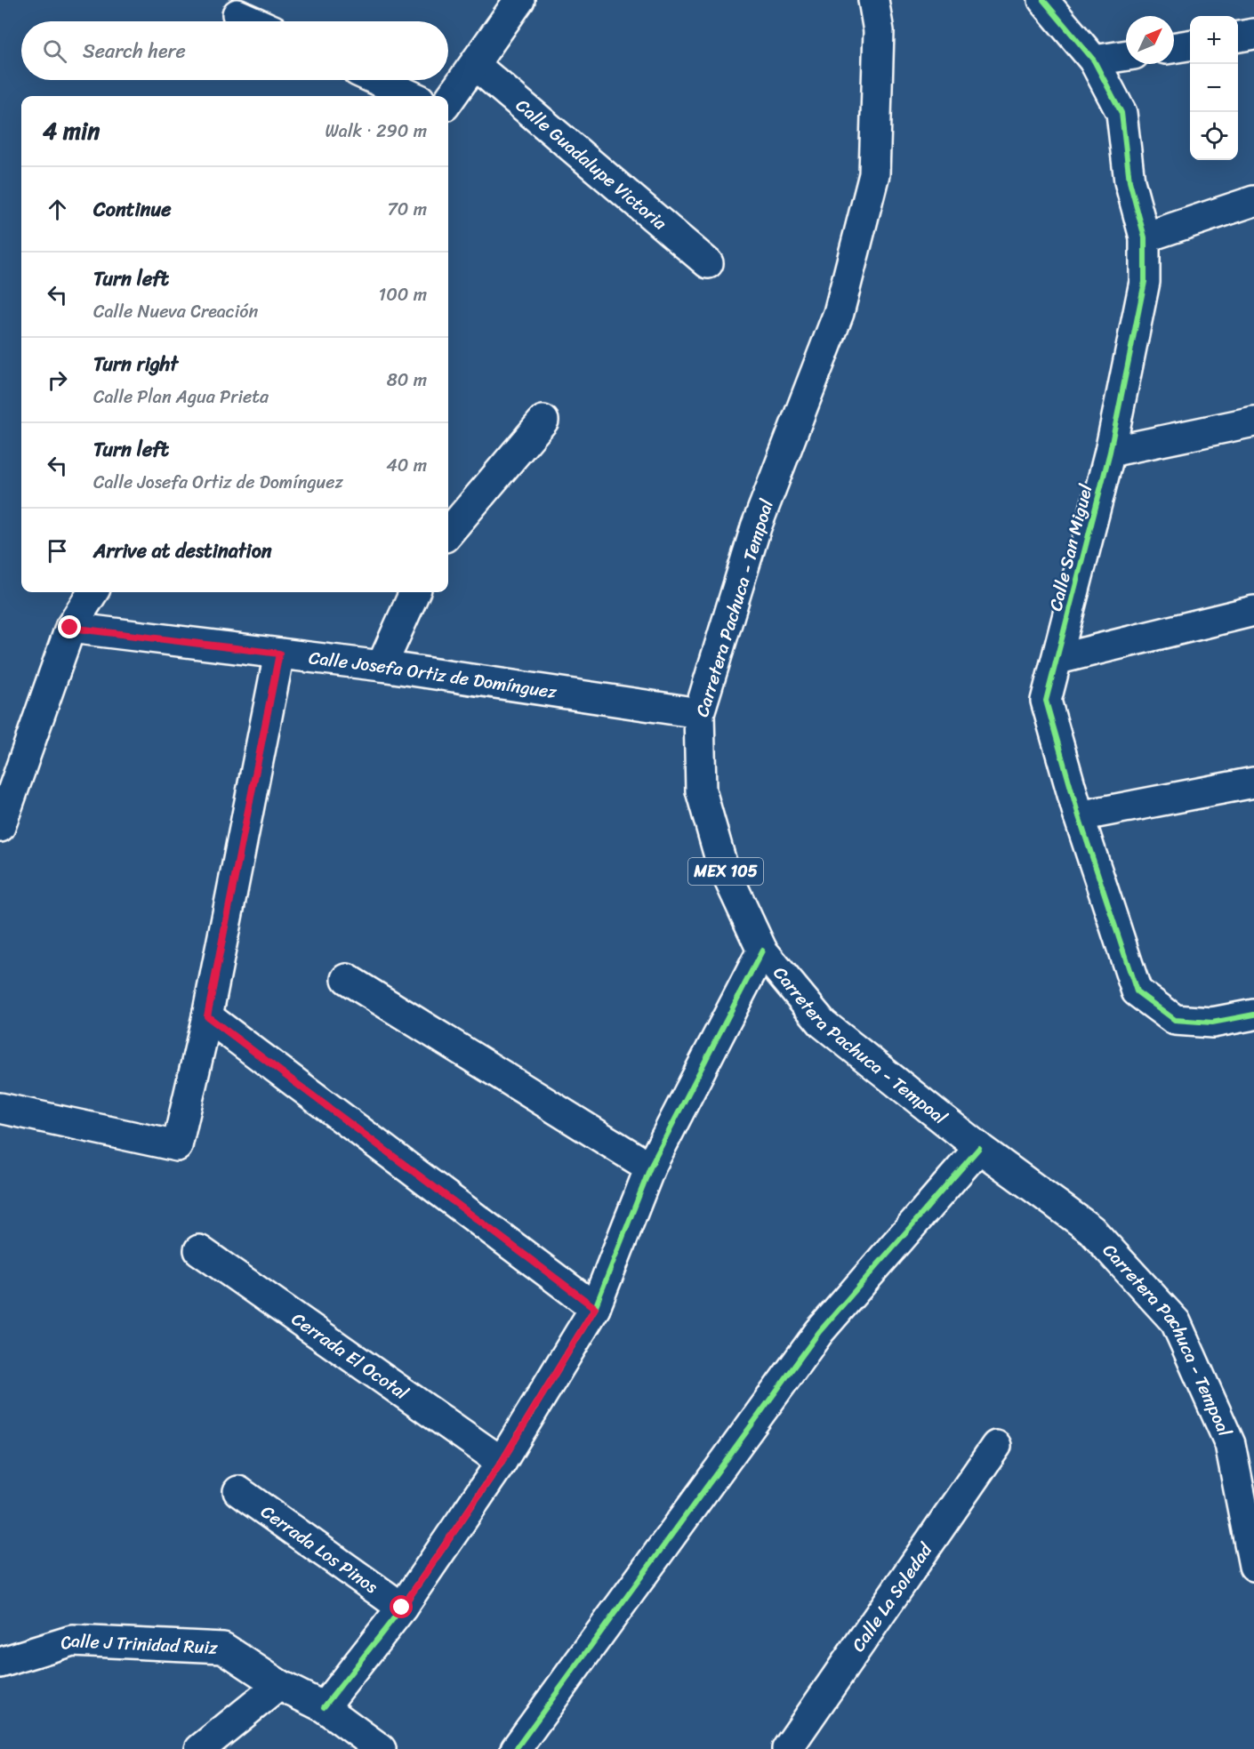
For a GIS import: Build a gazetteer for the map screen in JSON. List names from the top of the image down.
{
  "streets": {
    "street": [
      "Calle Guadalupe Victoria",
      "Calle San Miguel",
      "Carretera Pachuca - Tempoal",
      "Calle Josefa Ortiz de Domínguez",
      "MEX 105",
      "Cerrada El Ocotal",
      "Cerrada Los Pinos",
      "Calle La Soledad",
      "Calle J Trinidad Ruiz"
    ]
  },
  "crossings": [
    ["Carretera Pachuca - Tempoal", "Calle Josefa Ortiz de Domínguez"]
  ],
  "north": "top right",
  "page": {
    "map_buttons": ["+", "−"],
    "search": "Search here",
    "heading": ["4 min", "Walk · 290 m"],
    "list": [
      ["Continue", "70 m"],
      ["Turn left", "Calle Nueva Creación", "100 m"],
      ["Turn right", "Calle Plan Agua Prieta", "80 m"],
      ["Turn left", "Calle Josefa Ortiz de Domínguez", "40 m"],
      "Arrive at destination"
    ]
  }
}
